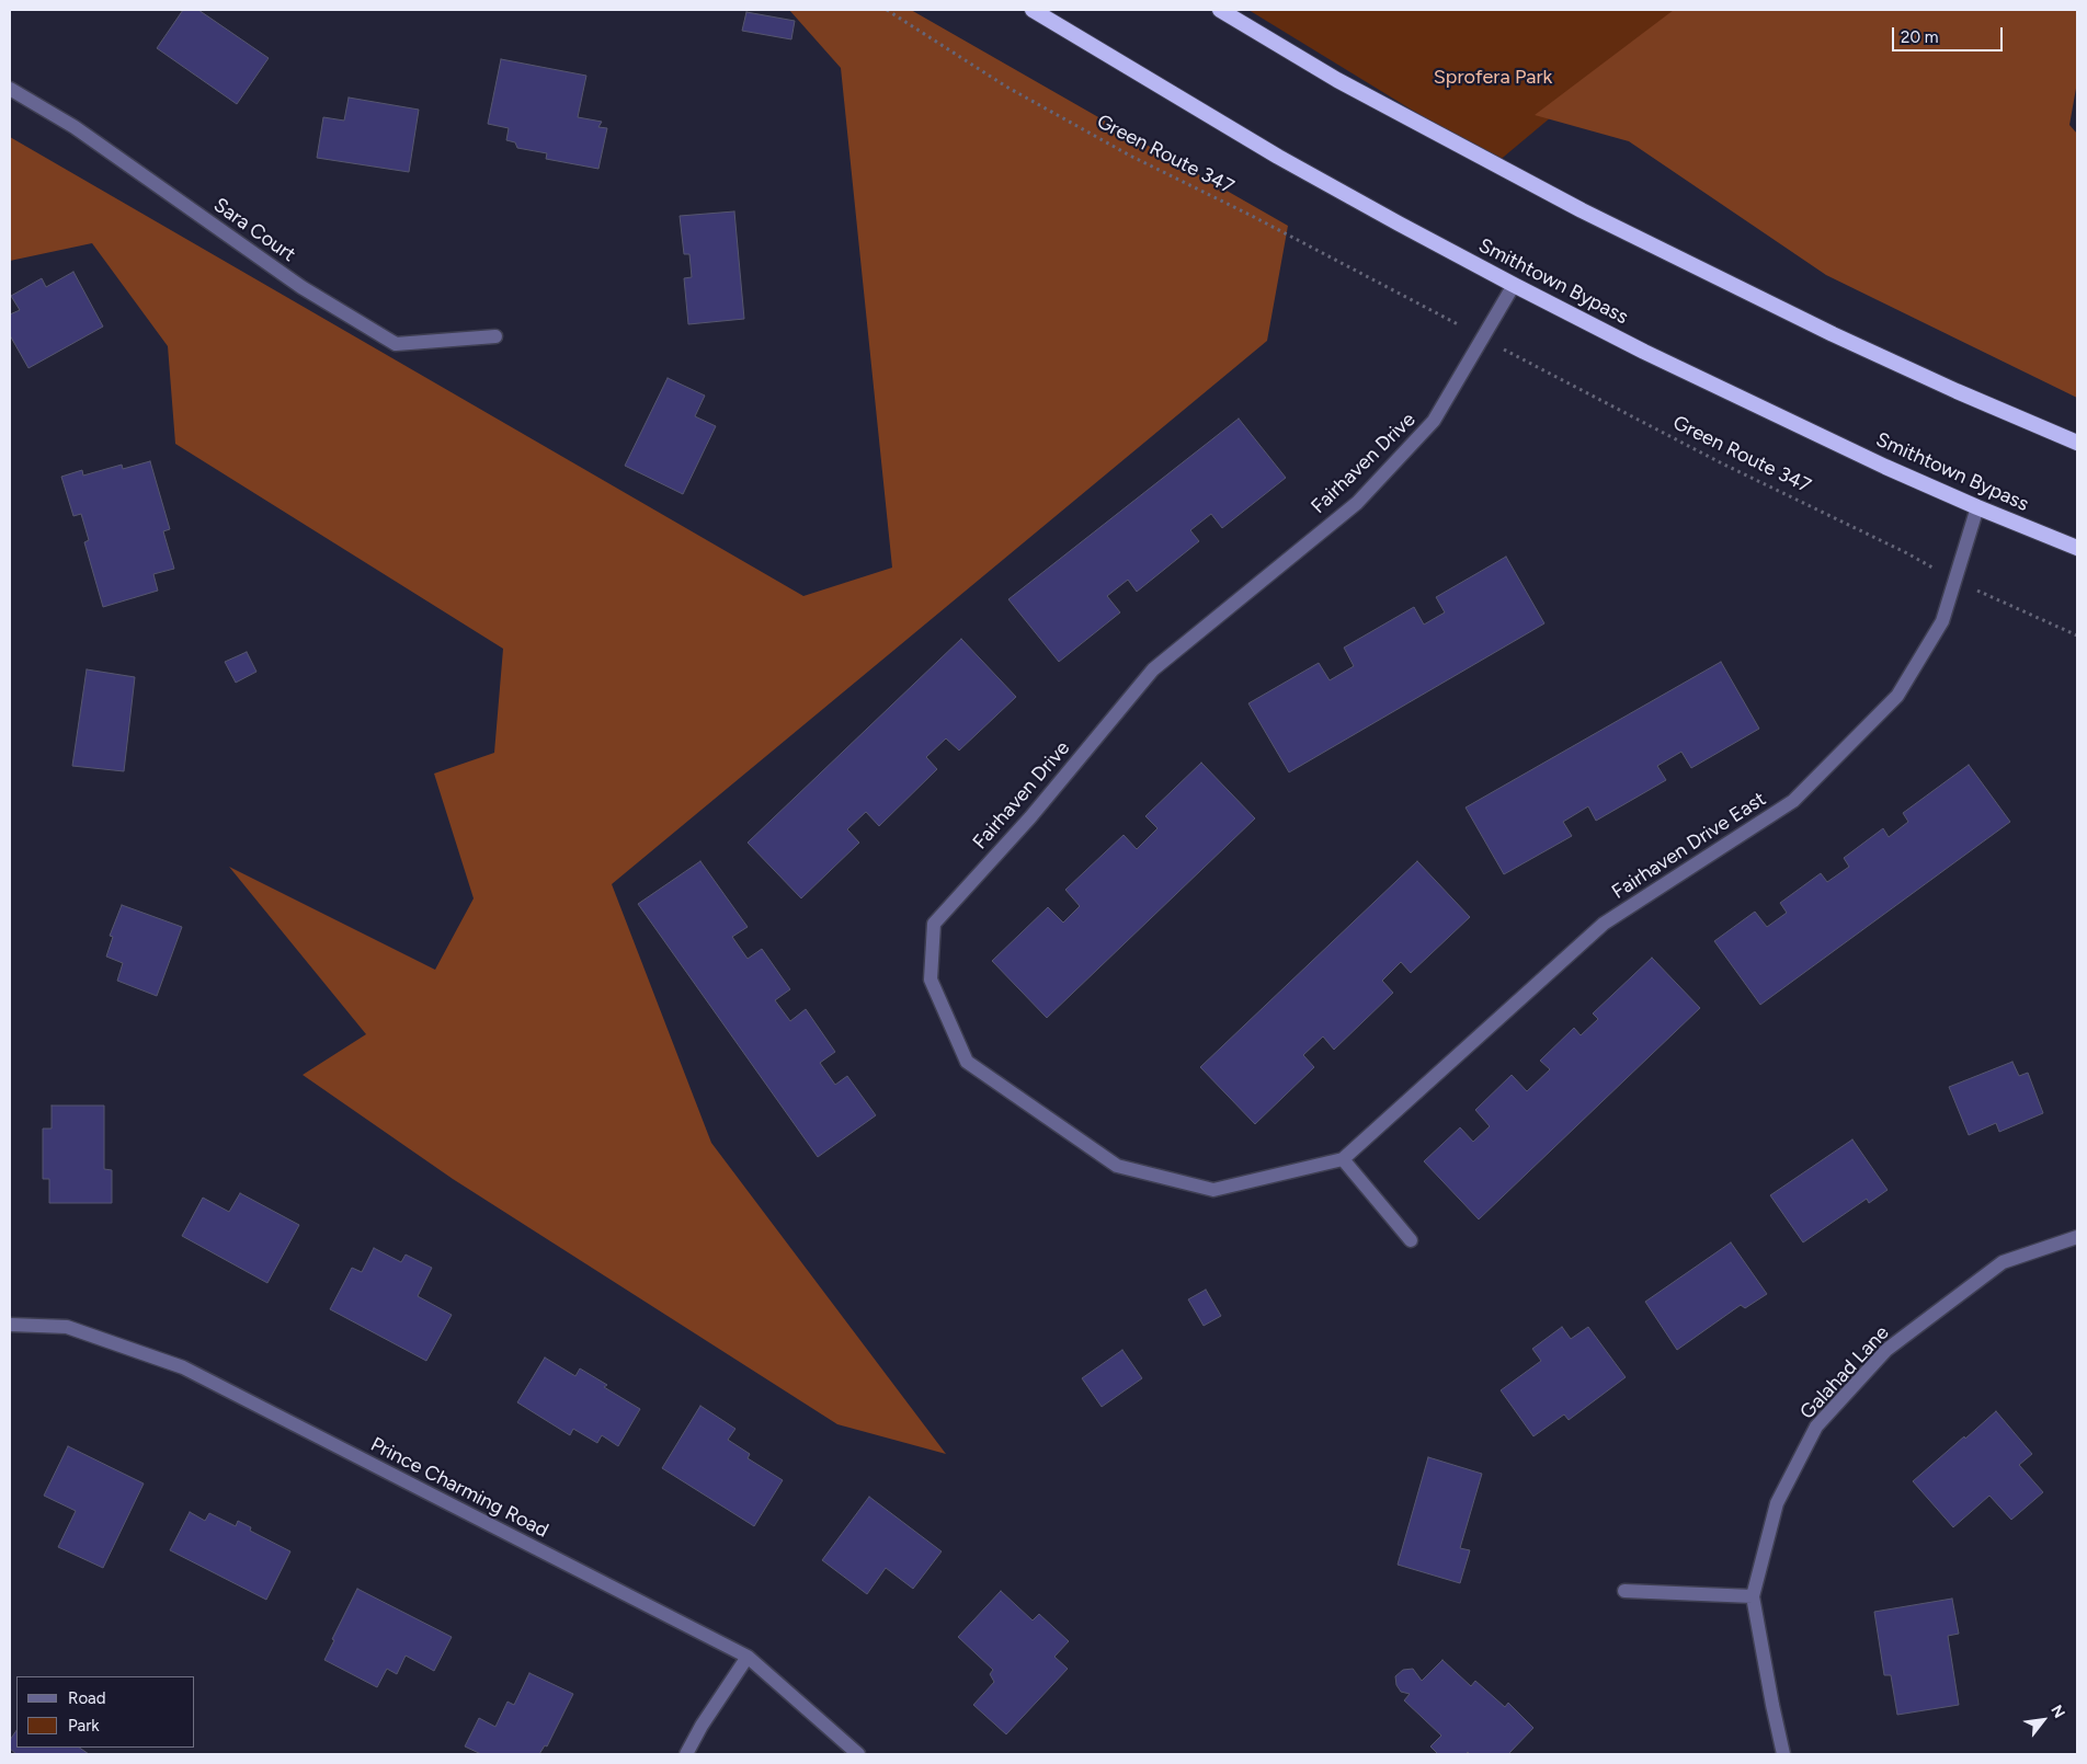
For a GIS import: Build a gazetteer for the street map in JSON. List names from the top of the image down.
{
  "streets": {
    "highway": ["Smithtown Bypass"],
    "street": [
      "Sara Court",
      "Fairhaven Drive",
      "Fairhaven Drive East",
      "Galahad Lane",
      "Prince Charming Road"
    ],
    "path": ["Green Route 347"]
  },
  "crossings": [
    ["Smithtown Bypass", "Fairhaven Drive"],
    ["Smithtown Bypass", "Fairhaven Drive East"],
    ["Fairhaven Drive", "Fairhaven Drive East"]
  ],
  "parks": ["Sprofera Park"],
  "legend": ["Road", "Park"],
  "scale_bar": "20 m",
  "north": "top right"
}
